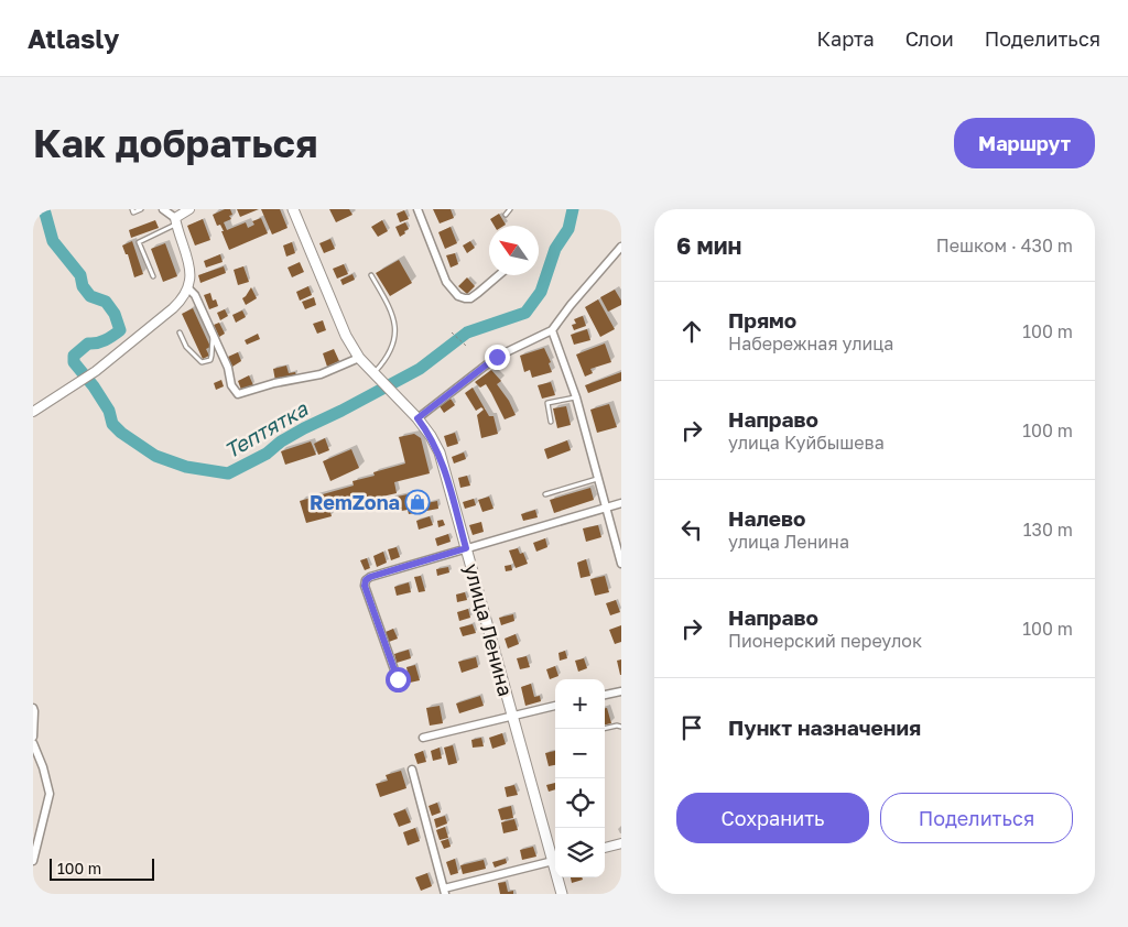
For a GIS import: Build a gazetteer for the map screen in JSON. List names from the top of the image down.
{
  "streets": {
    "main road": ["улица Ленина"]
  },
  "water": ["Тептятка"],
  "places": {
    "shop": ["RemZona"]
  },
  "scale_bar": "100 m",
  "north": "top left",
  "page": {
    "header": "Atlasly",
    "nav": ["Карта", "Слои", "Поделиться"],
    "buttons": [
      "Маршрут",
      ["Сохранить", "Поделиться"]
    ],
    "title": "Как добраться",
    "heading": ["6 мин", "Пешком · 430 m"],
    "list": [
      ["Прямо", "Набережная улица", "100 m"],
      ["Направо", "улица Куйбышева", "100 m"],
      ["Налево", "улица Ленина", "130 m"],
      ["Направо", "Пионерский переулок", "100 m"],
      "Пункт назначения"
    ],
    "map_buttons": ["+", "−"],
    "scale": "100 m"
  }
}
